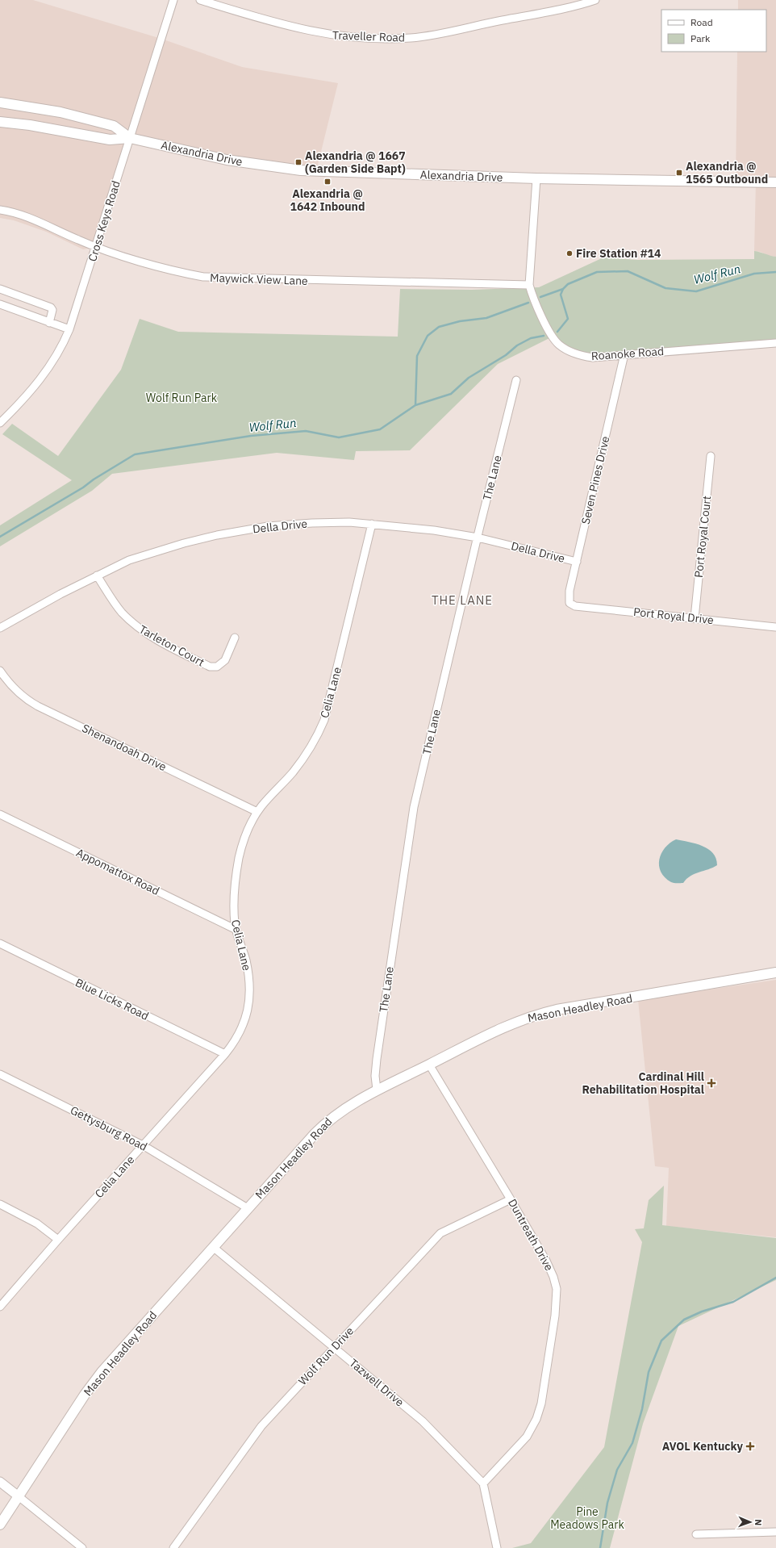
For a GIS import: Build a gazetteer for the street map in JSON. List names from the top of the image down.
{
  "streets": {
    "main road": ["Alexandria Drive", "Mason Headley Road"],
    "street": [
      "Traveller Road",
      "Cross Keys Road",
      "Maywick View Lane",
      "Roanoke Road",
      "The Lane",
      "Seven Pines Drive",
      "Della Drive",
      "Port Royal Court",
      "Port Royal Drive",
      "Tarleton Court",
      "Celia Lane",
      "Shenandoah Drive",
      "Appomattox Road",
      "Blue Licks Road",
      "Gettysburg Road",
      "Duntreath Drive",
      "Wolf Run Drive",
      "Tazwell Drive"
    ]
  },
  "crossings": [
    ["Alexandria Drive", "Cross Keys Road"],
    ["Alexandria Drive", "Roanoke Road"],
    ["Cross Keys Road", "Maywick View Lane"],
    ["Maywick View Lane", "Roanoke Road"],
    ["Roanoke Road", "Seven Pines Drive"],
    ["The Lane", "Della Drive"],
    ["The Lane", "Mason Headley Road"],
    ["Seven Pines Drive", "Della Drive"],
    ["Seven Pines Drive", "Port Royal Drive"],
    ["Della Drive", "Tarleton Court"],
    ["Della Drive", "Celia Lane"],
    ["Port Royal Court", "Port Royal Drive"],
    ["Celia Lane", "Shenandoah Drive"],
    ["Celia Lane", "Appomattox Road"],
    ["Celia Lane", "Blue Licks Road"],
    ["Celia Lane", "Gettysburg Road"],
    ["Mason Headley Road", "Gettysburg Road"],
    ["Mason Headley Road", "Duntreath Drive"],
    ["Mason Headley Road", "Tazwell Drive"],
    ["Duntreath Drive", "Wolf Run Drive"],
    ["Duntreath Drive", "Tazwell Drive"],
    ["Wolf Run Drive", "Tazwell Drive"]
  ],
  "districts": ["THE LANE"],
  "water": ["Wolf Run"],
  "parks": ["Wolf Run Park", "Pine Meadows Park"],
  "places": {
    "transit": ["Alexandria @ 1667 (Garden Side Bapt)", "Alexandria @ 1565 Outbound", "Alexandria @ 1642 Inbound"],
    "other": ["Fire Station #14"],
    "health": ["Cardinal Hill Rehabilitation Hospital", "AVOL Kentucky"]
  },
  "legend": ["Road", "Park"],
  "north": "right"
}
